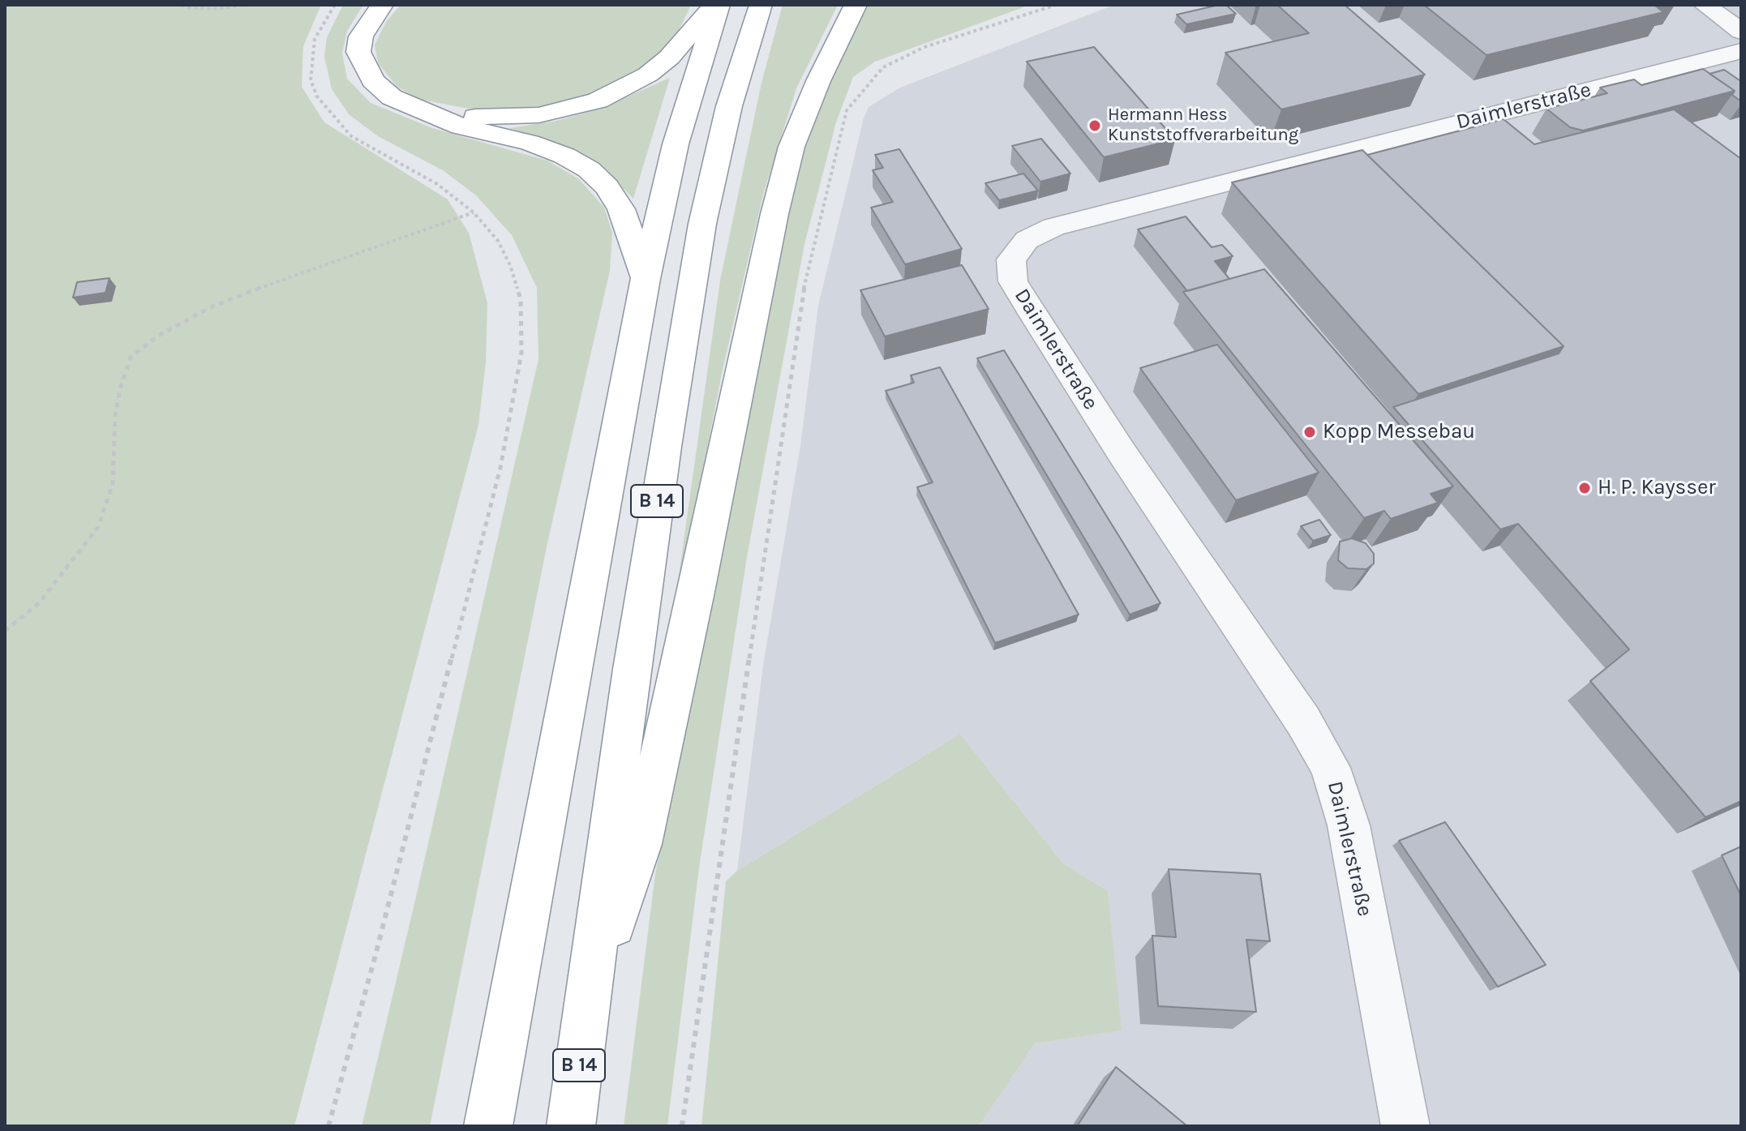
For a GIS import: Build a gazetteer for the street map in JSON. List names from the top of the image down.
{
  "streets": {
    "highway": ["B 14"],
    "street": ["Daimlerstraße"]
  },
  "places": ["Hermann Hess Kunststoffverarbeitung", "Kopp Messebau", "H. P. Kaysser"]
}
